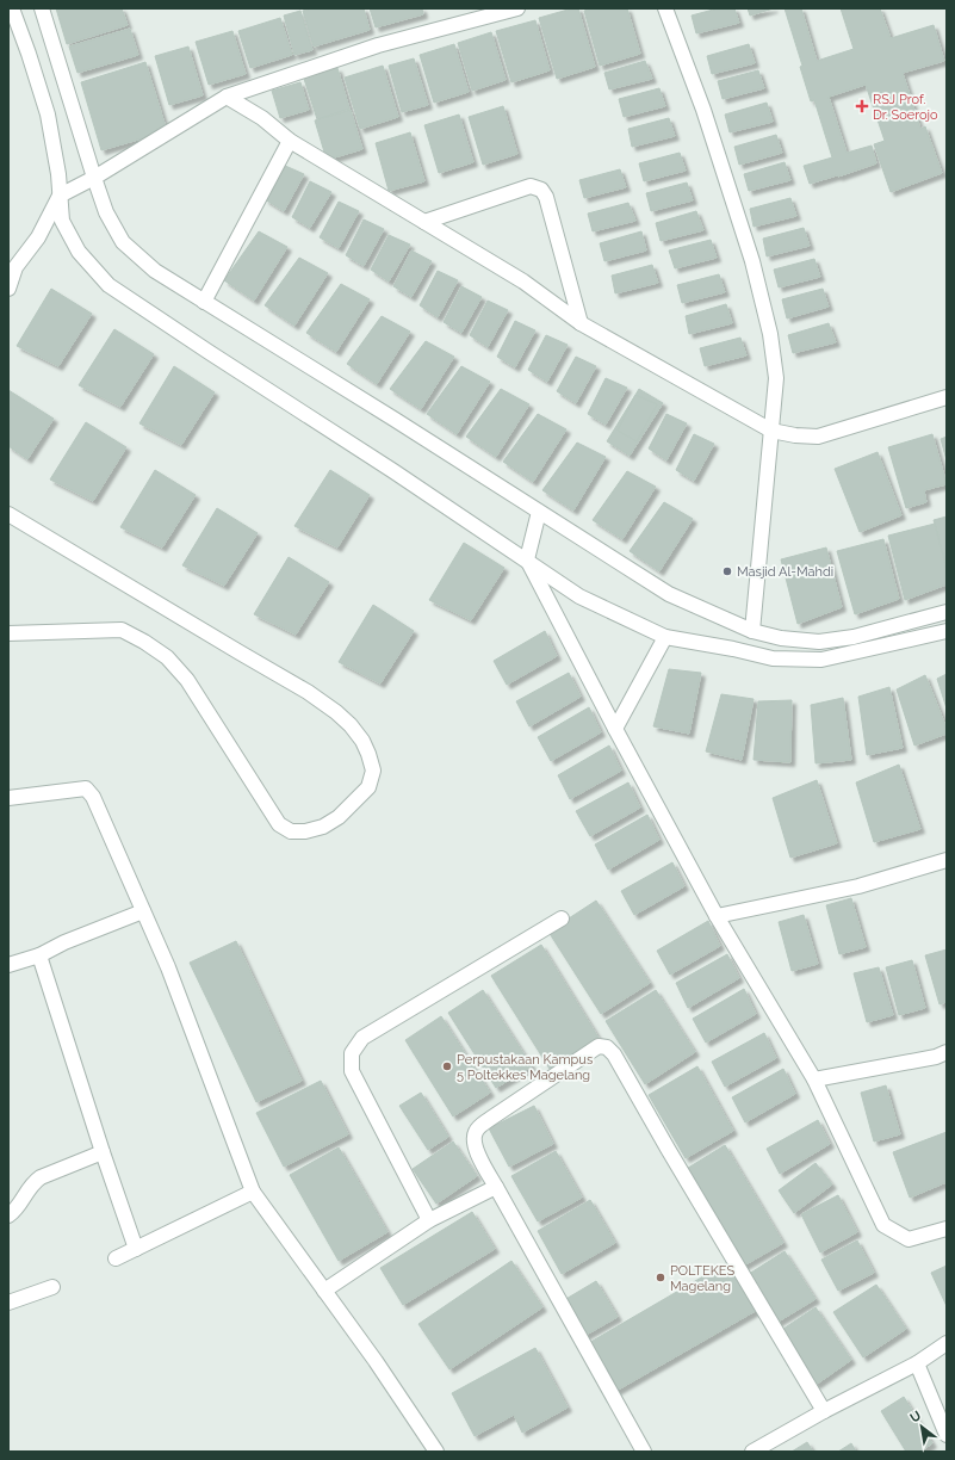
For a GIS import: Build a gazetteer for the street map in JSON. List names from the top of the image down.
{
  "places": {
    "health": ["RSJ Prof. Dr. Soerojo"],
    "other": ["Masjid Al-Mahdi", "Perpustakaan Kampus 5 Poltekkes Magelang", "POLTEKES Magelang"]
  },
  "north": "top left"
}
